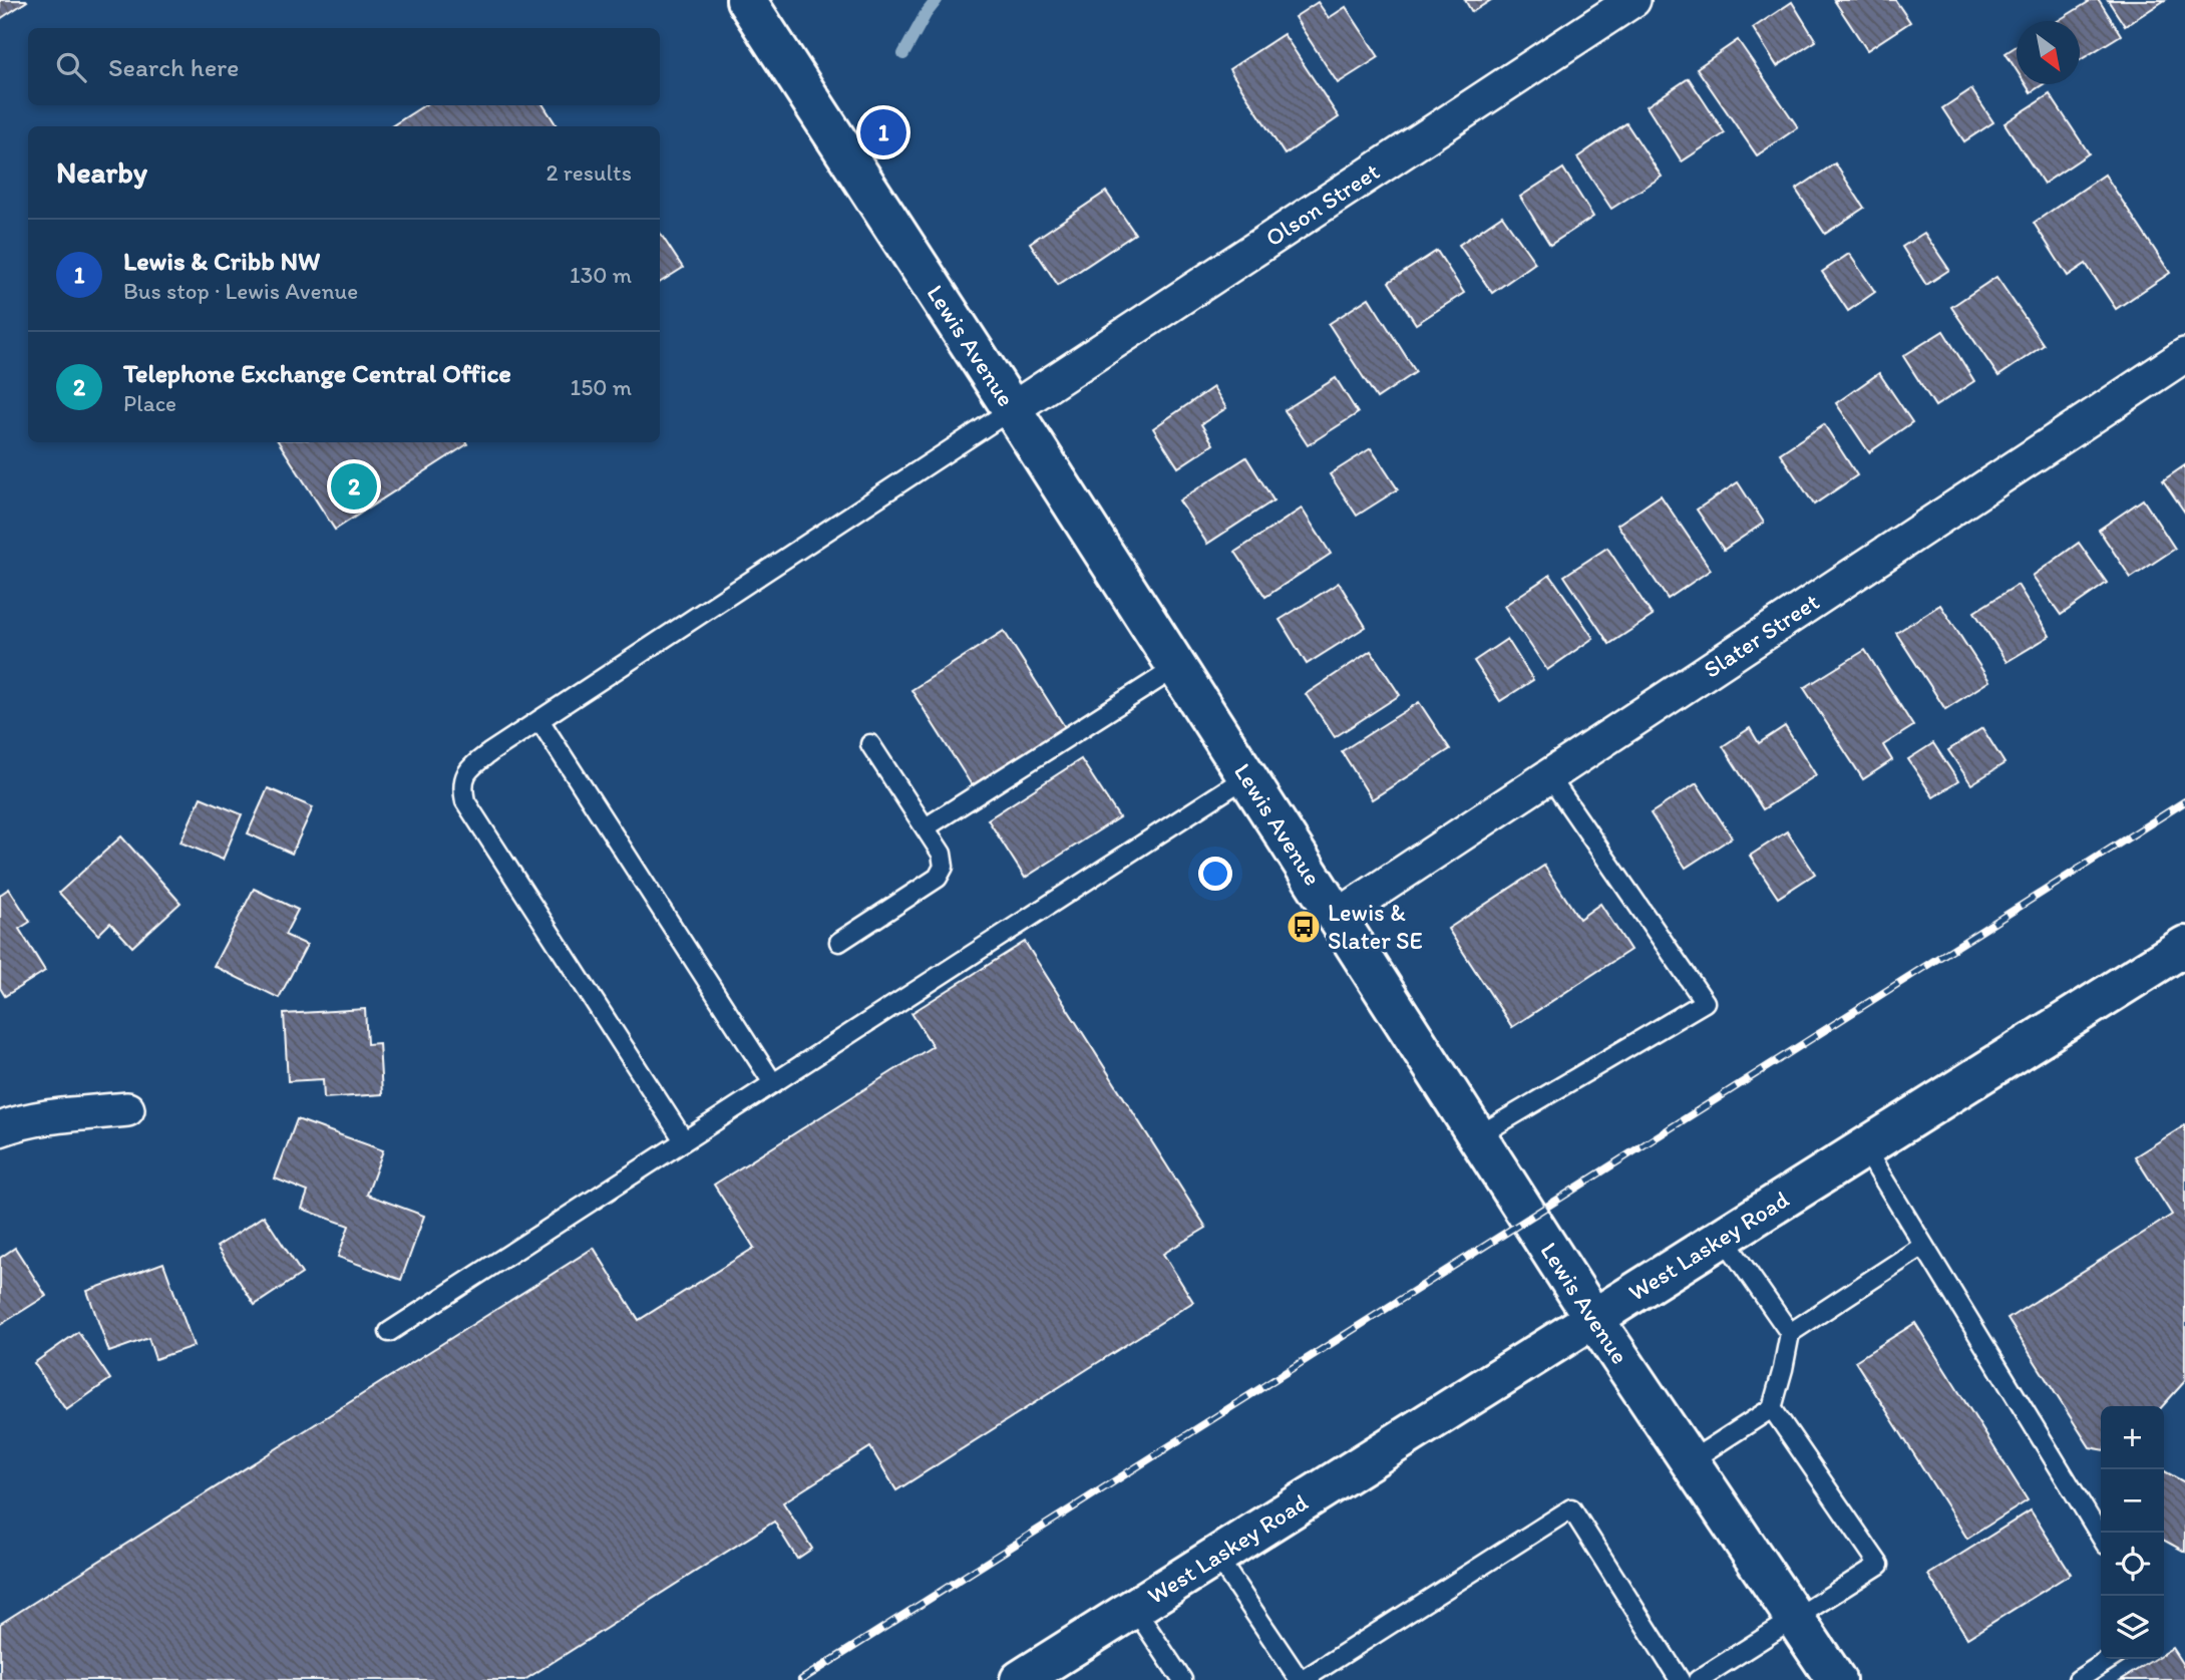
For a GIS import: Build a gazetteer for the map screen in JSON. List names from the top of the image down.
{
  "streets": {
    "main road": ["Lewis Avenue", "West Laskey Road"],
    "street": ["Olson Street", "Slater Street"]
  },
  "crossings": [
    ["Olson Street", "Lewis Avenue"],
    ["Lewis Avenue", "Slater Street"],
    ["Lewis Avenue", "West Laskey Road"]
  ],
  "places": {
    "bus stop": ["Lewis & Slater SE"]
  },
  "north": "bottom right",
  "page": {
    "search": "Search here",
    "pins": ["1", "2"],
    "heading": ["Nearby", "2 results"],
    "list": [
      {
        "mark": "1",
        "name": "Lewis & Cribb NW",
        "note": "Bus stop · Lewis Avenue",
        "value": "130 m"
      },
      {
        "mark": "2",
        "name": "Telephone Exchange Central Office",
        "note": "Place",
        "value": "150 m"
      }
    ],
    "map_buttons": ["+", "−"]
  }
}
